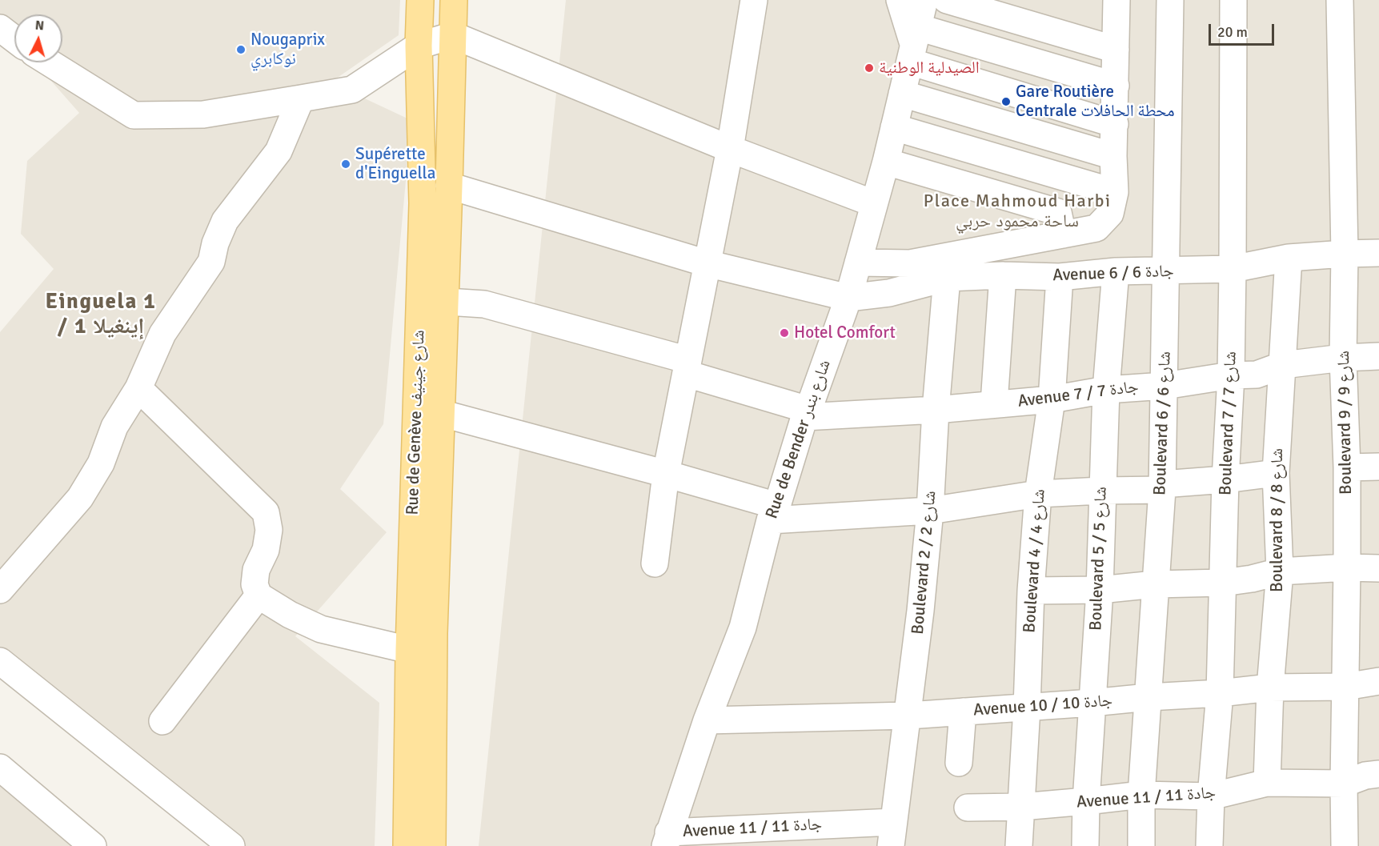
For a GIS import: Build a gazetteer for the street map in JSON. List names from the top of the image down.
{
  "streets": {
    "main road": ["Rue de Genève شارع جينيف"],
    "street": [
      "Avenue 6 / جادة 6",
      "Avenue 7 / جادة 7",
      "Boulevard 9 / شارع 9",
      "Boulevard 6 / شارع 6",
      "Boulevard 7 / شارع 7",
      "Rue de Bender شارع بندر",
      "Boulevard 8 / شارع 8",
      "Boulevard 5 / شارع 5",
      "Boulevard 4 / شارع 4",
      "Boulevard 2 / شارع 2",
      "Avenue 10 / جادة 10",
      "Avenue 11 / جادة 11"
    ]
  },
  "crossings": [
    ["Avenue 6 / جادة 6", "Boulevard 9 / شارع 9"],
    ["Avenue 6 / جادة 6", "Boulevard 6 / شارع 6"],
    ["Avenue 6 / جادة 6", "Boulevard 7 / شارع 7"],
    ["Avenue 6 / جادة 6", "Rue de Bender شارع بندر"],
    ["Avenue 6 / جادة 6", "Boulevard 8 / شارع 8"],
    ["Avenue 6 / جادة 6", "Boulevard 5 / شارع 5"],
    ["Avenue 6 / جادة 6", "Boulevard 4 / شارع 4"],
    ["Avenue 6 / جادة 6", "Boulevard 2 / شارع 2"],
    ["Avenue 7 / جادة 7", "Rue de Genève شارع جينيف"],
    ["Avenue 7 / جادة 7", "Boulevard 9 / شارع 9"],
    ["Avenue 7 / جادة 7", "Boulevard 6 / شارع 6"],
    ["Avenue 7 / جادة 7", "Boulevard 7 / شارع 7"],
    ["Avenue 7 / جادة 7", "Rue de Bender شارع بندر"],
    ["Avenue 7 / جادة 7", "Boulevard 8 / شارع 8"],
    ["Avenue 7 / جادة 7", "Boulevard 5 / شارع 5"],
    ["Avenue 7 / جادة 7", "Boulevard 4 / شارع 4"],
    ["Avenue 7 / جادة 7", "Boulevard 2 / شارع 2"],
    ["Boulevard 9 / شارع 9", "Avenue 10 / جادة 10"],
    ["Boulevard 9 / شارع 9", "Avenue 11 / جادة 11"],
    ["Boulevard 6 / شارع 6", "Avenue 10 / جادة 10"],
    ["Boulevard 6 / شارع 6", "Avenue 11 / جادة 11"],
    ["Boulevard 7 / شارع 7", "Avenue 10 / جادة 10"],
    ["Boulevard 7 / شارع 7", "Avenue 11 / جادة 11"],
    ["Rue de Bender شارع بندر", "Avenue 10 / جادة 10"],
    ["Rue de Bender شارع بندر", "Avenue 11 / جادة 11"],
    ["Boulevard 8 / شارع 8", "Avenue 10 / جادة 10"],
    ["Boulevard 8 / شارع 8", "Avenue 11 / جادة 11"],
    ["Boulevard 5 / شارع 5", "Avenue 10 / جادة 10"],
    ["Boulevard 5 / شارع 5", "Avenue 11 / جادة 11"],
    ["Boulevard 4 / شارع 4", "Avenue 10 / جادة 10"],
    ["Boulevard 4 / شارع 4", "Avenue 11 / جادة 11"],
    ["Boulevard 2 / شارع 2", "Avenue 10 / جادة 10"],
    ["Boulevard 2 / شارع 2", "Avenue 11 / جادة 11"]
  ],
  "districts": ["Place Mahmoud Harbi ساحة محمود حربي", "Einguela 1 / إينغيلا 1"],
  "places": [
    "Nougaprix نوكابري",
    "الصيدلية الوطنية",
    "Gare Routière Centrale محطة الحافلات",
    "Supérette d'Einguella",
    "Hotel Comfort"
  ],
  "scale_bar": "20 m",
  "north": "top"
}
